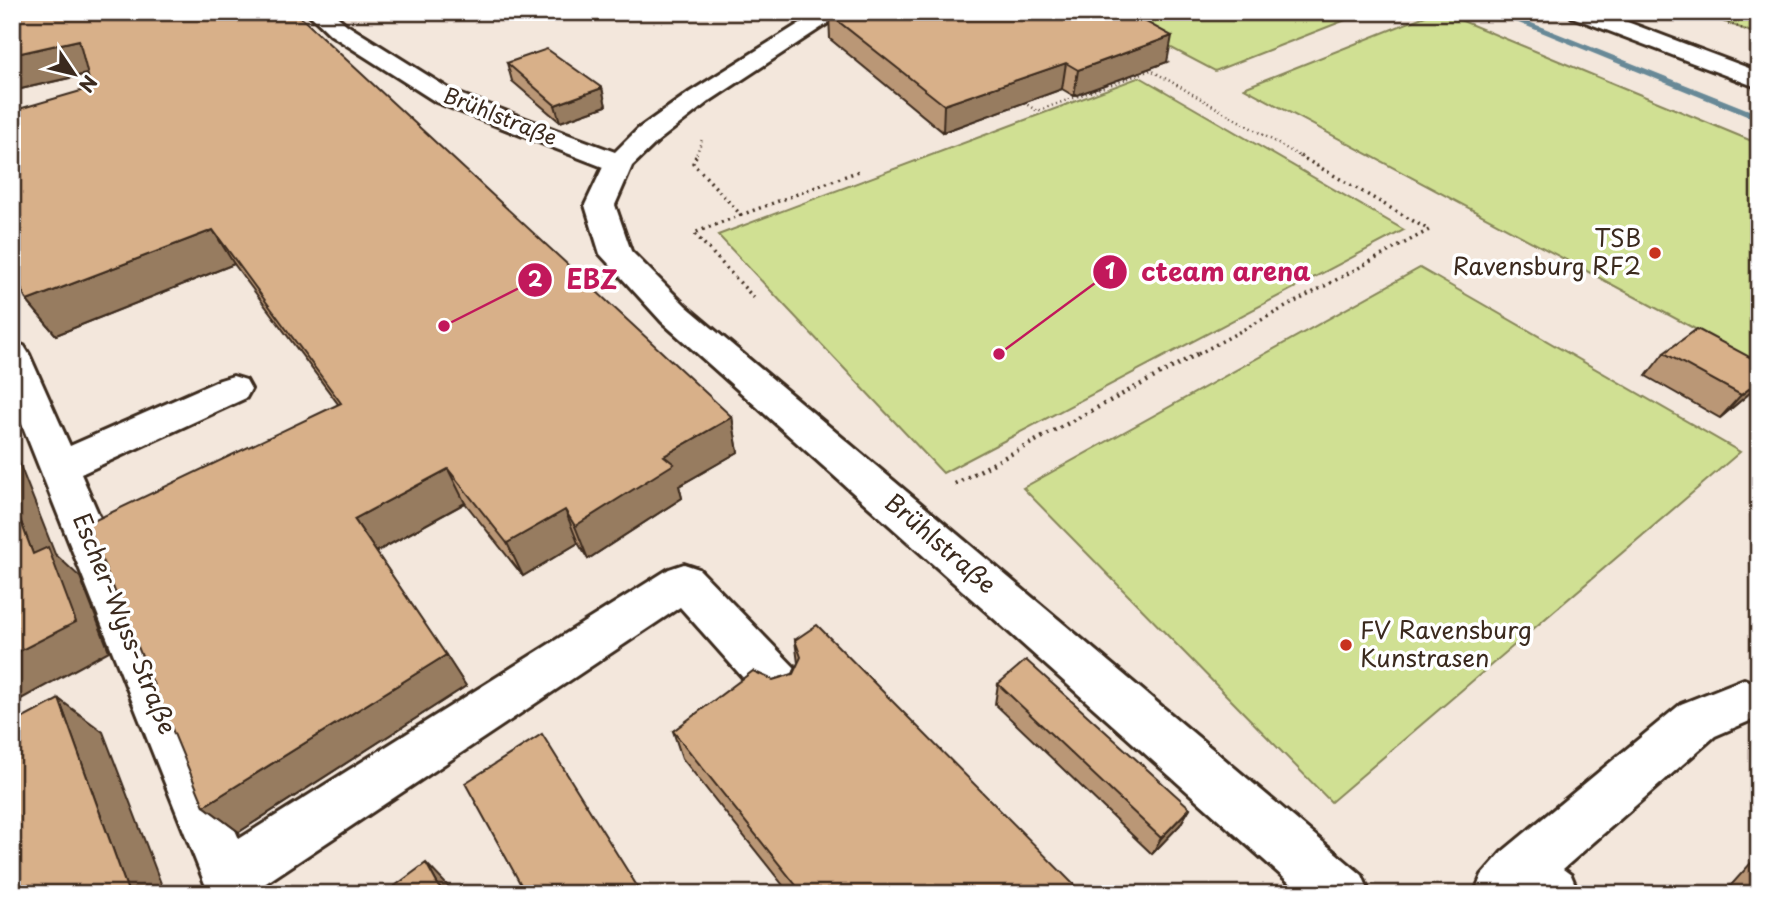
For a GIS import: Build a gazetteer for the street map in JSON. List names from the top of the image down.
{
  "streets": {
    "main road": ["Brühlstraße", "Escher-Wyss-Straße"]
  },
  "places": [
    "TSB Ravensburg RF2",
    "EBZ",
    "cteam arena",
    "FV Ravensburg Kunstrasen"
  ],
  "north": "bottom right"
}
